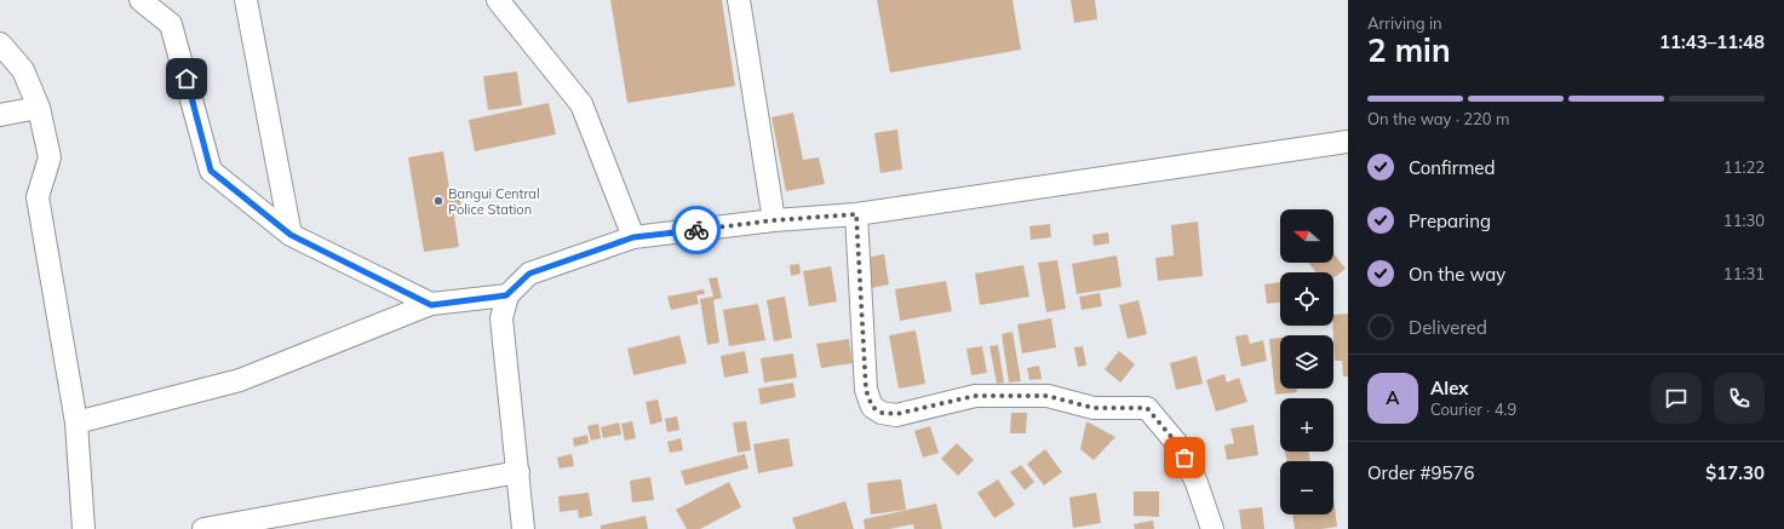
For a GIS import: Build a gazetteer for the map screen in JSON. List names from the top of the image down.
{
  "places": ["Bangui Central Police Station"],
  "north": "left",
  "page": {
    "heading": ["2 min", "Arriving in", "11:43–11:48"],
    "panel": [
      "Alex",
      "Courier · 4.9",
      "Order #9576",
      "$17.30"
    ],
    "bar": "On the way · 220 m",
    "list": [
      ["Confirmed", "11:22"],
      ["Preparing", "11:30"],
      ["On the way", "11:31"],
      "Delivered"
    ],
    "map_buttons": ["+", "−"],
    "round": "A"
  }
}
